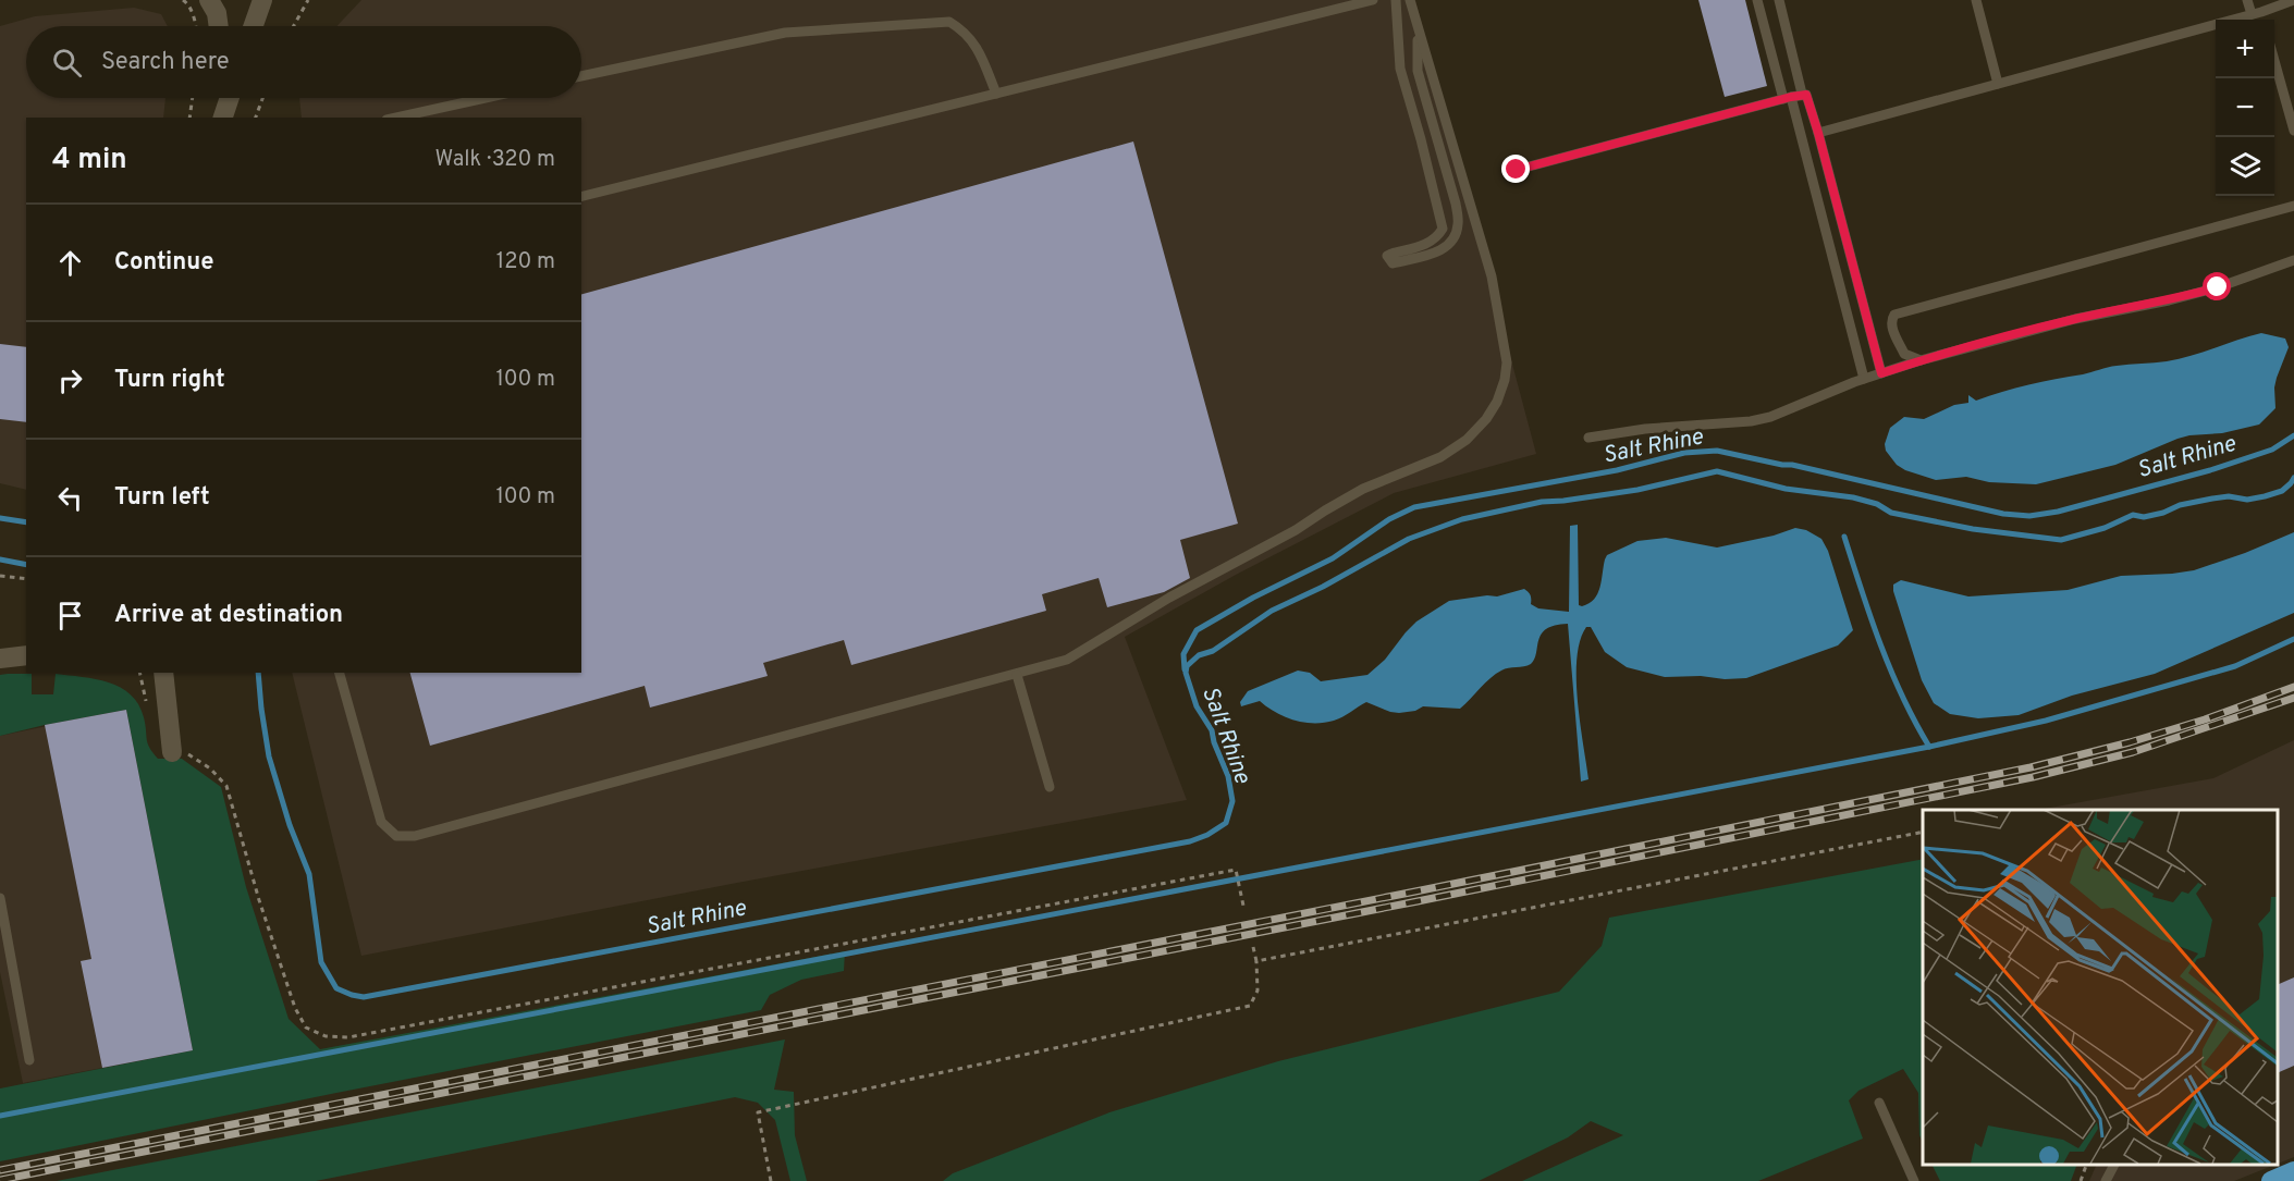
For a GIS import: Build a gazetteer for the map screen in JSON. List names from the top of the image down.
{
  "water": ["Salt Rhine"],
  "page": {
    "map_buttons": ["+", "−"],
    "search": "Search here",
    "heading": ["4 min", "Walk · 320 m"],
    "list": [
      ["Continue", "120 m"],
      ["Turn right", "100 m"],
      ["Turn left", "100 m"],
      "Arrive at destination"
    ]
  }
}
